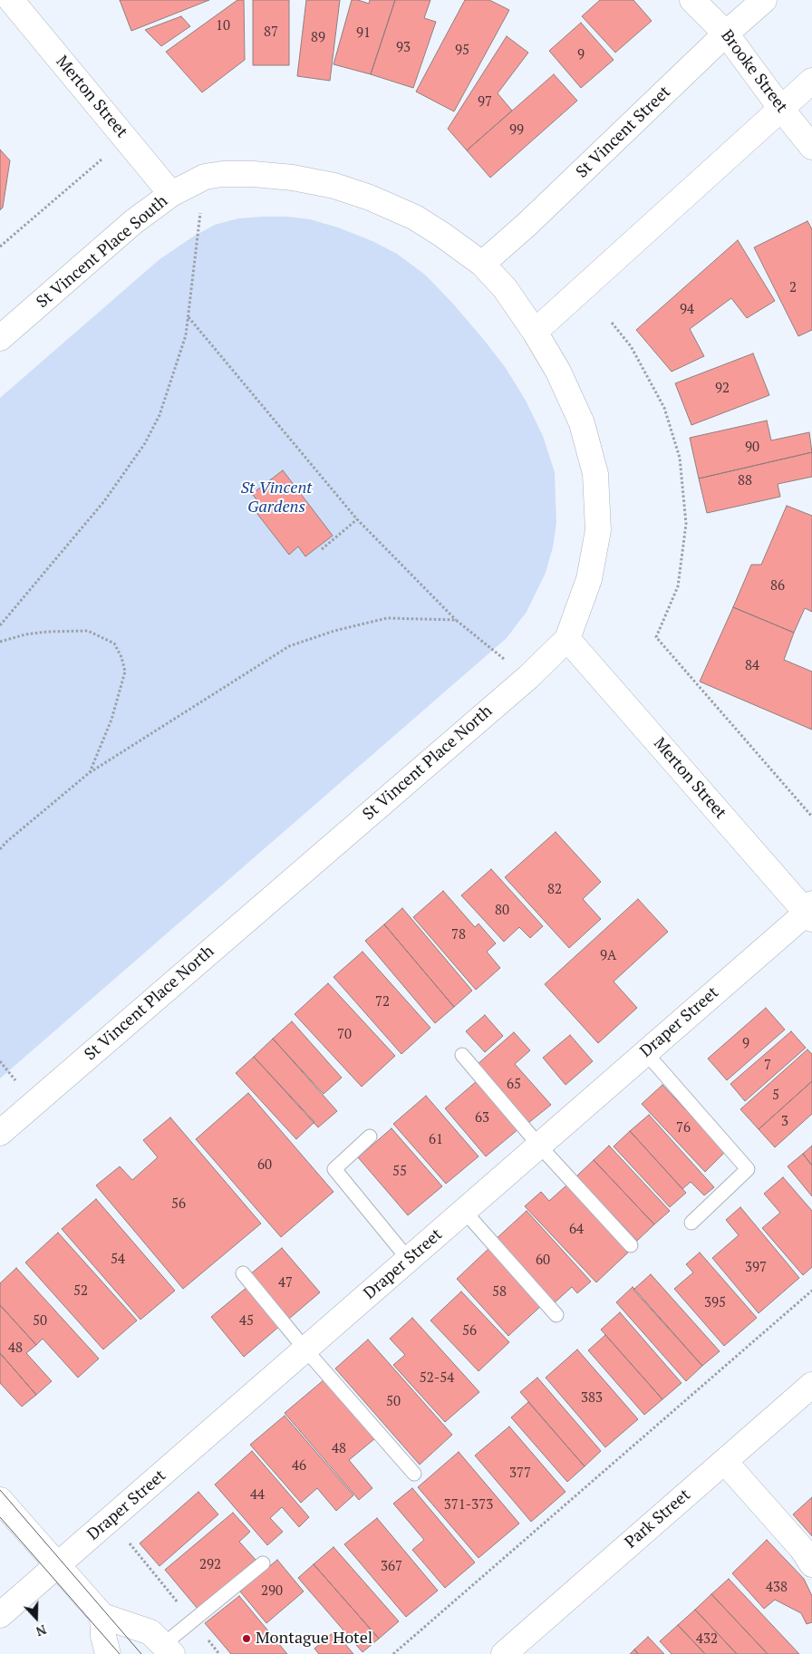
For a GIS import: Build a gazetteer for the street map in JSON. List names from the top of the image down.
{
  "streets": {
    "street": [
      "Brooke Street",
      "Merton Street",
      "St Vincent Street",
      "St Vincent Place South",
      "St Vincent Place North",
      "Draper Street",
      "Park Street"
    ]
  },
  "crossings": [
    ["Brooke Street", "St Vincent Street"],
    ["Merton Street", "St Vincent Place South"],
    ["Merton Street", "St Vincent Place North"],
    ["Merton Street", "Draper Street"],
    ["St Vincent Street", "St Vincent Place South"],
    ["St Vincent Place South", "St Vincent Place North"]
  ],
  "parks": ["St Vincent Gardens"],
  "places": ["Montague Hotel"],
  "house_numbers": [
    "10",
    "87",
    "91",
    "89",
    "93",
    "95",
    "9",
    "97",
    "99",
    "2",
    "94",
    "92",
    "90",
    "88",
    "86",
    "84",
    "82",
    "80",
    "78",
    "9A",
    "72",
    "70",
    "9",
    "7",
    "65",
    "5",
    "63",
    "3",
    "76",
    "61",
    "60",
    "55",
    "56",
    "64",
    "54",
    "60",
    "397",
    "47",
    "52",
    "58",
    "395",
    "50",
    "45",
    "56",
    "48",
    "52-54",
    "383",
    "50",
    "48",
    "46",
    "377",
    "44",
    "371-373",
    "292",
    "367",
    "438",
    "290",
    "432"
  ],
  "north": "bottom"
}
